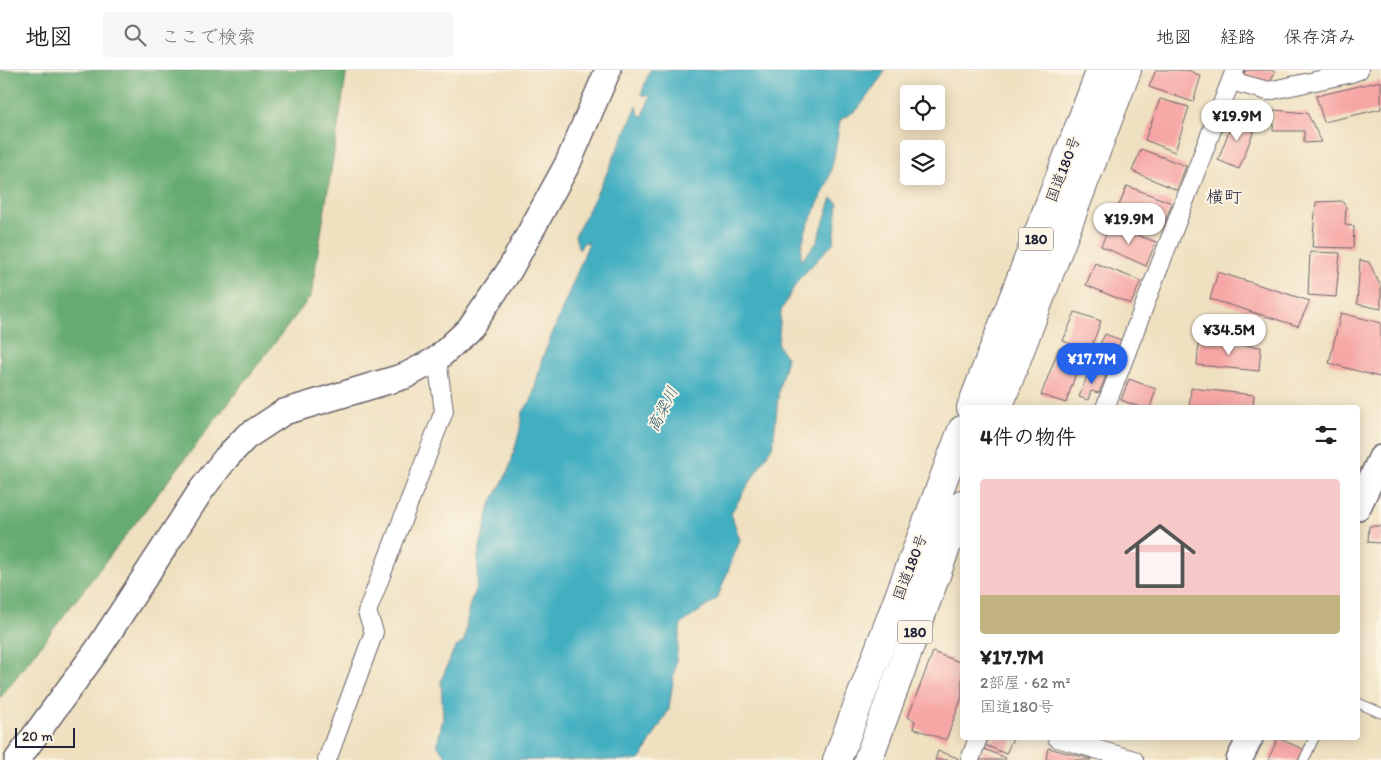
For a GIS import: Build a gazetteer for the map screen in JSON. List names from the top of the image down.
{
  "streets": {
    "highway": ["国道180号", "180"]
  },
  "districts": ["横町"],
  "water": ["高梁川"],
  "scale_bar": "20 m",
  "page": {
    "header": "地図",
    "search": "ここで検索",
    "nav": ["地図", "経路", "保存済み"],
    "price": [
      "¥19.9M",
      "¥19.9M",
      "¥34.5M",
      "¥17.7M"
    ],
    "heading": "4件の物件",
    "list": [
      {
        "name": "¥17.7M",
        "note": "2部屋 · 62 m² · 国道180号"
      }
    ],
    "scale": "20 m"
  }
}
